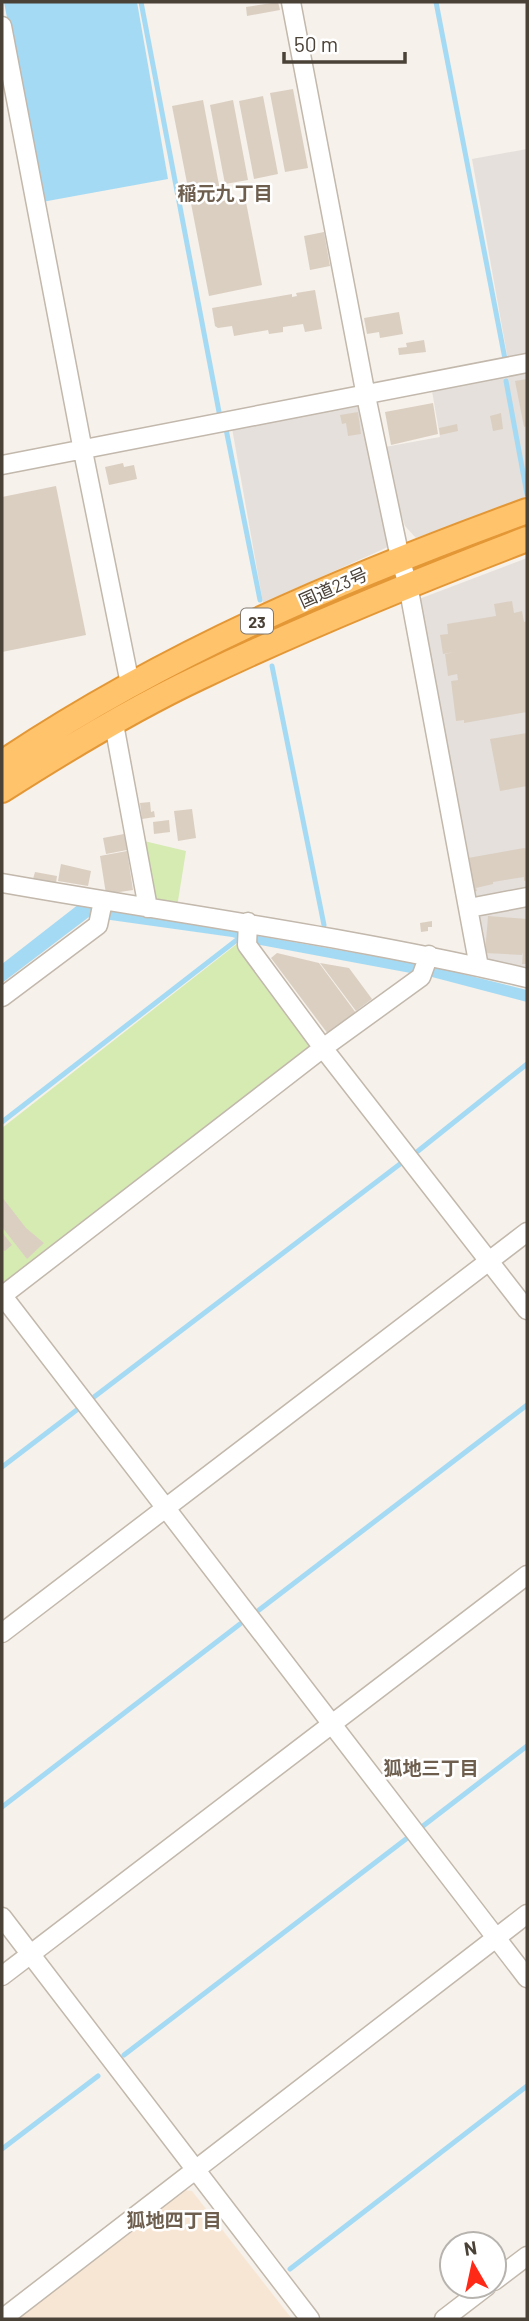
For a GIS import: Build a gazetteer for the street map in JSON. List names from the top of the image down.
{
  "streets": {
    "highway": ["国道23号", "23"]
  },
  "districts": ["稲元九丁目", "狐地三丁目", "狐地四丁目"],
  "scale_bar": "50 m",
  "north": "top"
}
